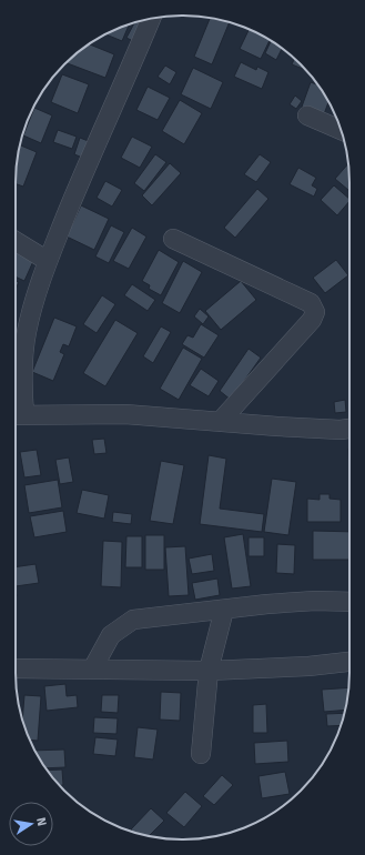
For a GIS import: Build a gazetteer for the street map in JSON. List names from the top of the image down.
{
  "north": "right"
}
